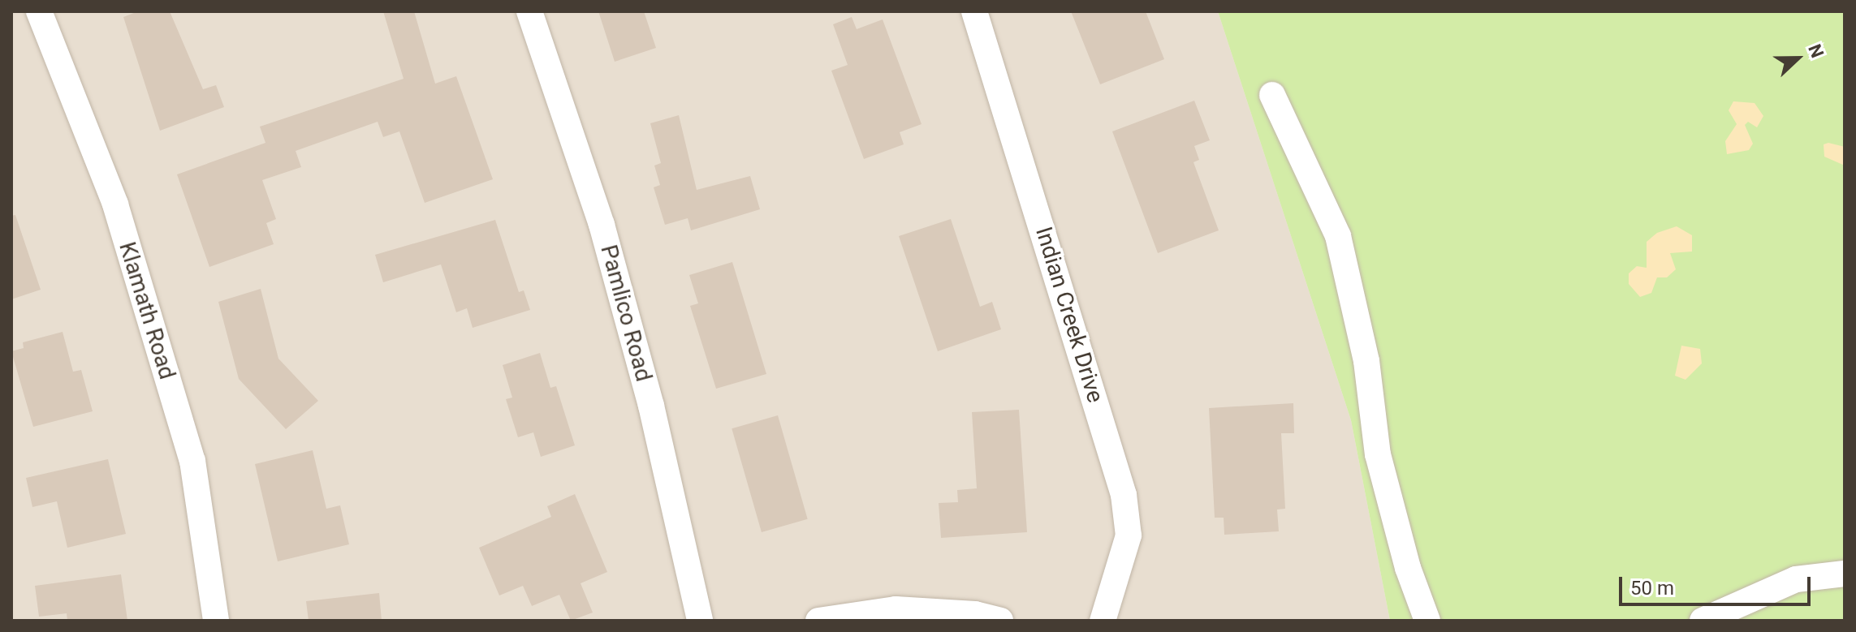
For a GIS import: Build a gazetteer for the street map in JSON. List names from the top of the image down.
{
  "streets": {
    "street": ["Klamath Road", "Pamlico Road", "Indian Creek Drive"]
  },
  "scale_bar": "50 m",
  "north": "right"
}
